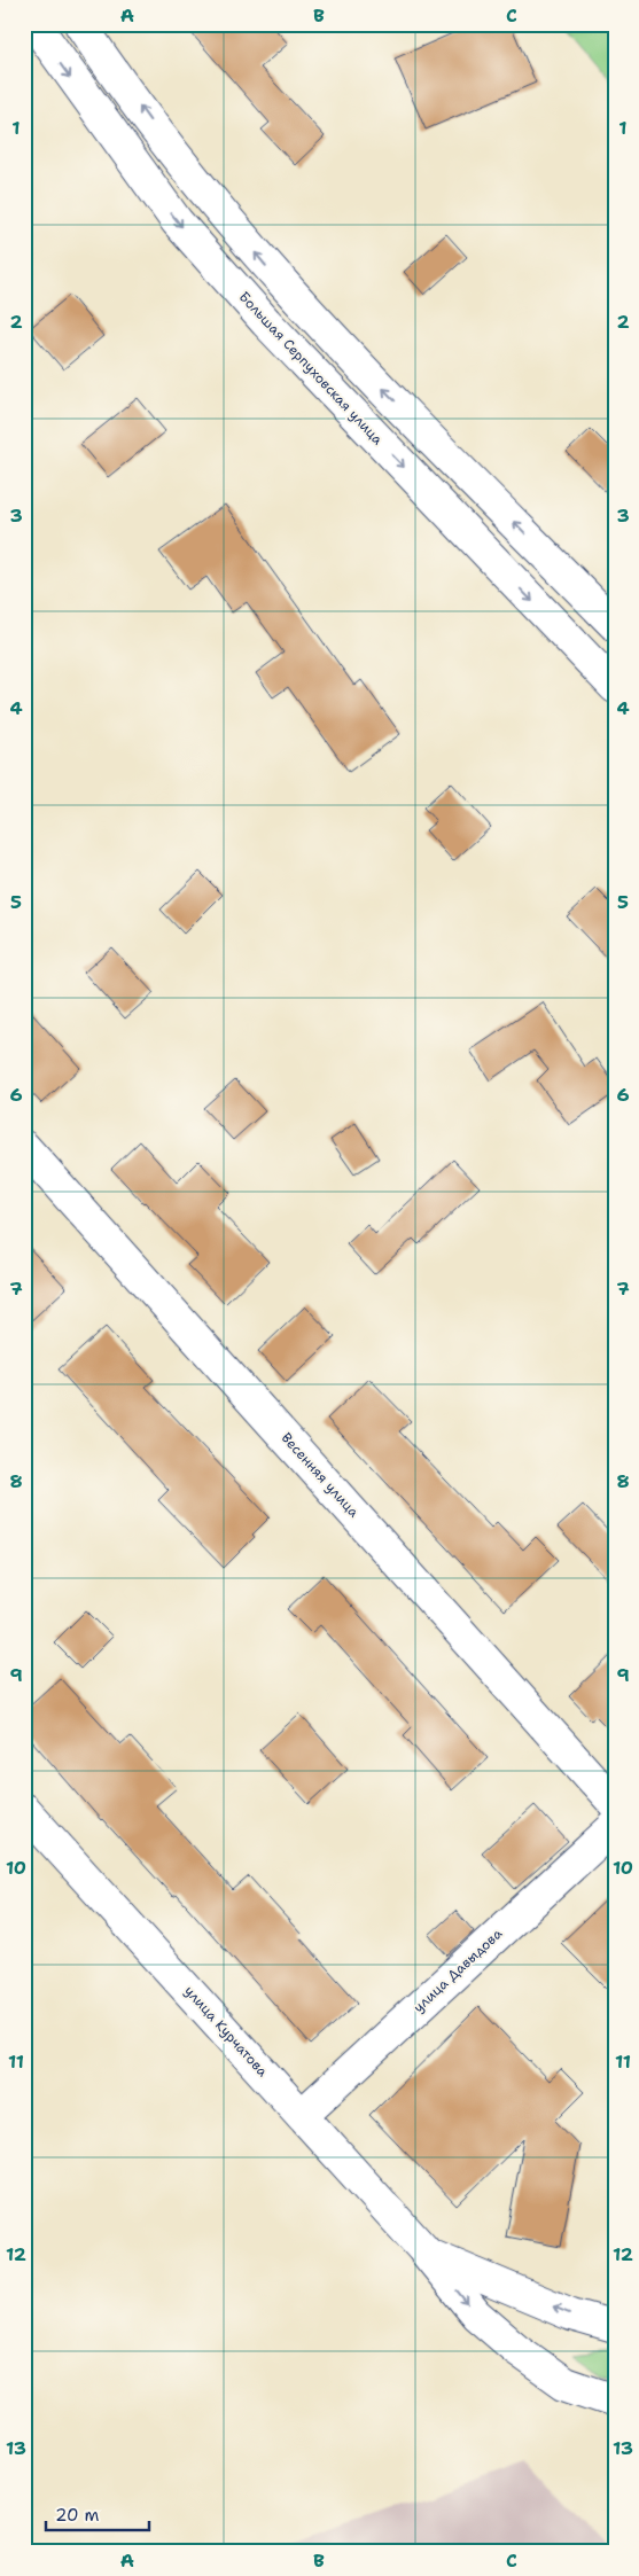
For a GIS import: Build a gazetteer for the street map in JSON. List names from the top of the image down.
{
  "streets": {
    "street": [
      "Большая Серпуховская улица",
      "Весенняя улица",
      "улица Давыдова",
      "улица Курчатова"
    ]
  },
  "crossings": [
    ["улица Давыдова", "улица Курчатова"]
  ],
  "scale_bar": "20 m",
  "grid": {
    "columns": ["A", "B", "C"],
    "rows": [
      "1",
      "2",
      "3",
      "4",
      "5",
      "6",
      "7",
      "8",
      "9",
      "10",
      "11",
      "12",
      "13"
    ]
  }
}
